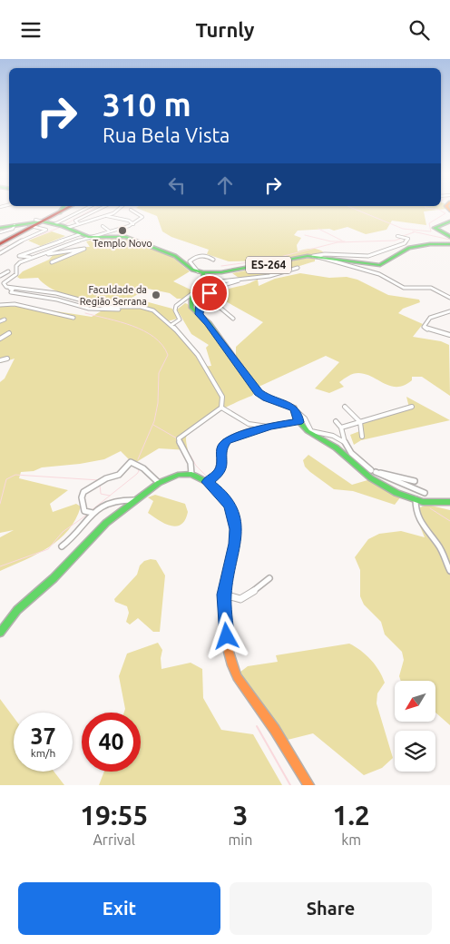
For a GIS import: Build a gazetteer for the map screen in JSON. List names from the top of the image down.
{
  "streets": {
    "street": ["ES-264"]
  },
  "places": ["Templo Novo", "Faculdade da Região Serrana"],
  "north": "bottom left",
  "page": {
    "header": "Turnly",
    "turn": ["310 m", "Rua Bela Vista"],
    "speed": "37 km/h",
    "limit": "40",
    "eta": [
      "19:55",
      "Arrival",
      "3",
      "min",
      "1.2",
      "km"
    ],
    "buttons": ["Exit", "Share"]
  }
}
